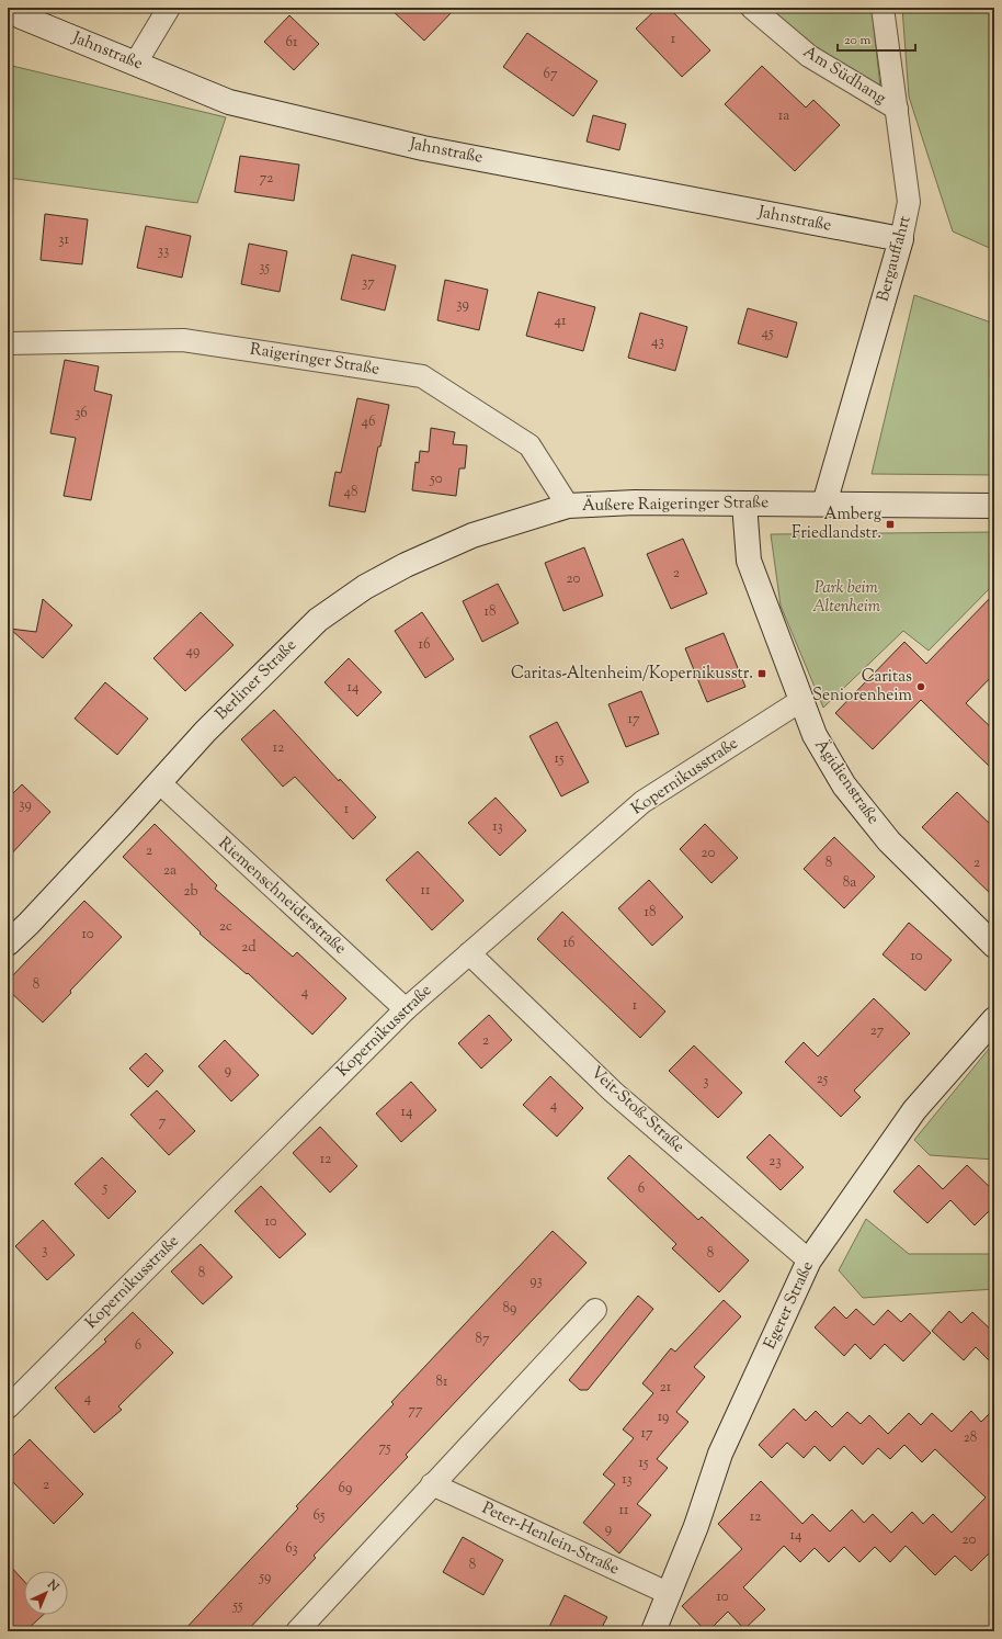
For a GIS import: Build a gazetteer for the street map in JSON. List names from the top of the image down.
{
  "streets": {
    "street": [
      "Jahnstraße",
      "Am Südhang",
      "Bergauffahrt",
      "Raigeringer Straße",
      "Äußere Raigeringer Straße",
      "Berliner Straße",
      "Kopernikusstraße",
      "Ägidienstraße",
      "Riemenschneiderstraße",
      "Veit-Stoß-Straße",
      "Egerer Straße",
      "Peter-Henlein-Straße"
    ]
  },
  "crossings": [
    ["Jahnstraße", "Bergauffahrt"],
    ["Am Südhang", "Bergauffahrt"],
    ["Bergauffahrt", "Äußere Raigeringer Straße"],
    ["Raigeringer Straße", "Äußere Raigeringer Straße"],
    ["Raigeringer Straße", "Berliner Straße"],
    ["Äußere Raigeringer Straße", "Berliner Straße"],
    ["Äußere Raigeringer Straße", "Ägidienstraße"],
    ["Berliner Straße", "Riemenschneiderstraße"],
    ["Kopernikusstraße", "Ägidienstraße"],
    ["Kopernikusstraße", "Riemenschneiderstraße"],
    ["Kopernikusstraße", "Veit-Stoß-Straße"],
    ["Veit-Stoß-Straße", "Egerer Straße"],
    ["Egerer Straße", "Peter-Henlein-Straße"]
  ],
  "parks": ["Park beim Altenheim"],
  "places": {
    "transit": ["Amberg Friedlandstr.", "Caritas-Altenheim/Kopernikusstr."],
    "other": ["Caritas Seniorenheim"]
  },
  "house_numbers": [
    "1",
    "61",
    "67",
    "1a",
    "72",
    "31",
    "33",
    "35",
    "37",
    "39",
    "41",
    "45",
    "43",
    "36",
    "46",
    "50",
    "48",
    "2",
    "20",
    "18",
    "16",
    "49",
    "14",
    "17",
    "12",
    "15",
    "39",
    "1",
    "13",
    "2",
    "20",
    "8",
    "2",
    "2a",
    "8a",
    "11",
    "2b",
    "18",
    "2c",
    "10",
    "16",
    "2d",
    "10",
    "8",
    "4",
    "1",
    "27",
    "2",
    "9",
    "25",
    "3",
    "4",
    "14",
    "7",
    "12",
    "23",
    "5",
    "6",
    "10",
    "3",
    "8",
    "8",
    "93",
    "89",
    "87",
    "6",
    "81",
    "21",
    "4",
    "77",
    "19",
    "17",
    "28",
    "75",
    "15",
    "13",
    "2",
    "69",
    "11",
    "65",
    "12",
    "9",
    "14",
    "20",
    "63",
    "8",
    "59",
    "10",
    "55"
  ],
  "scale_bar": "20 m",
  "north": "top right"
}
